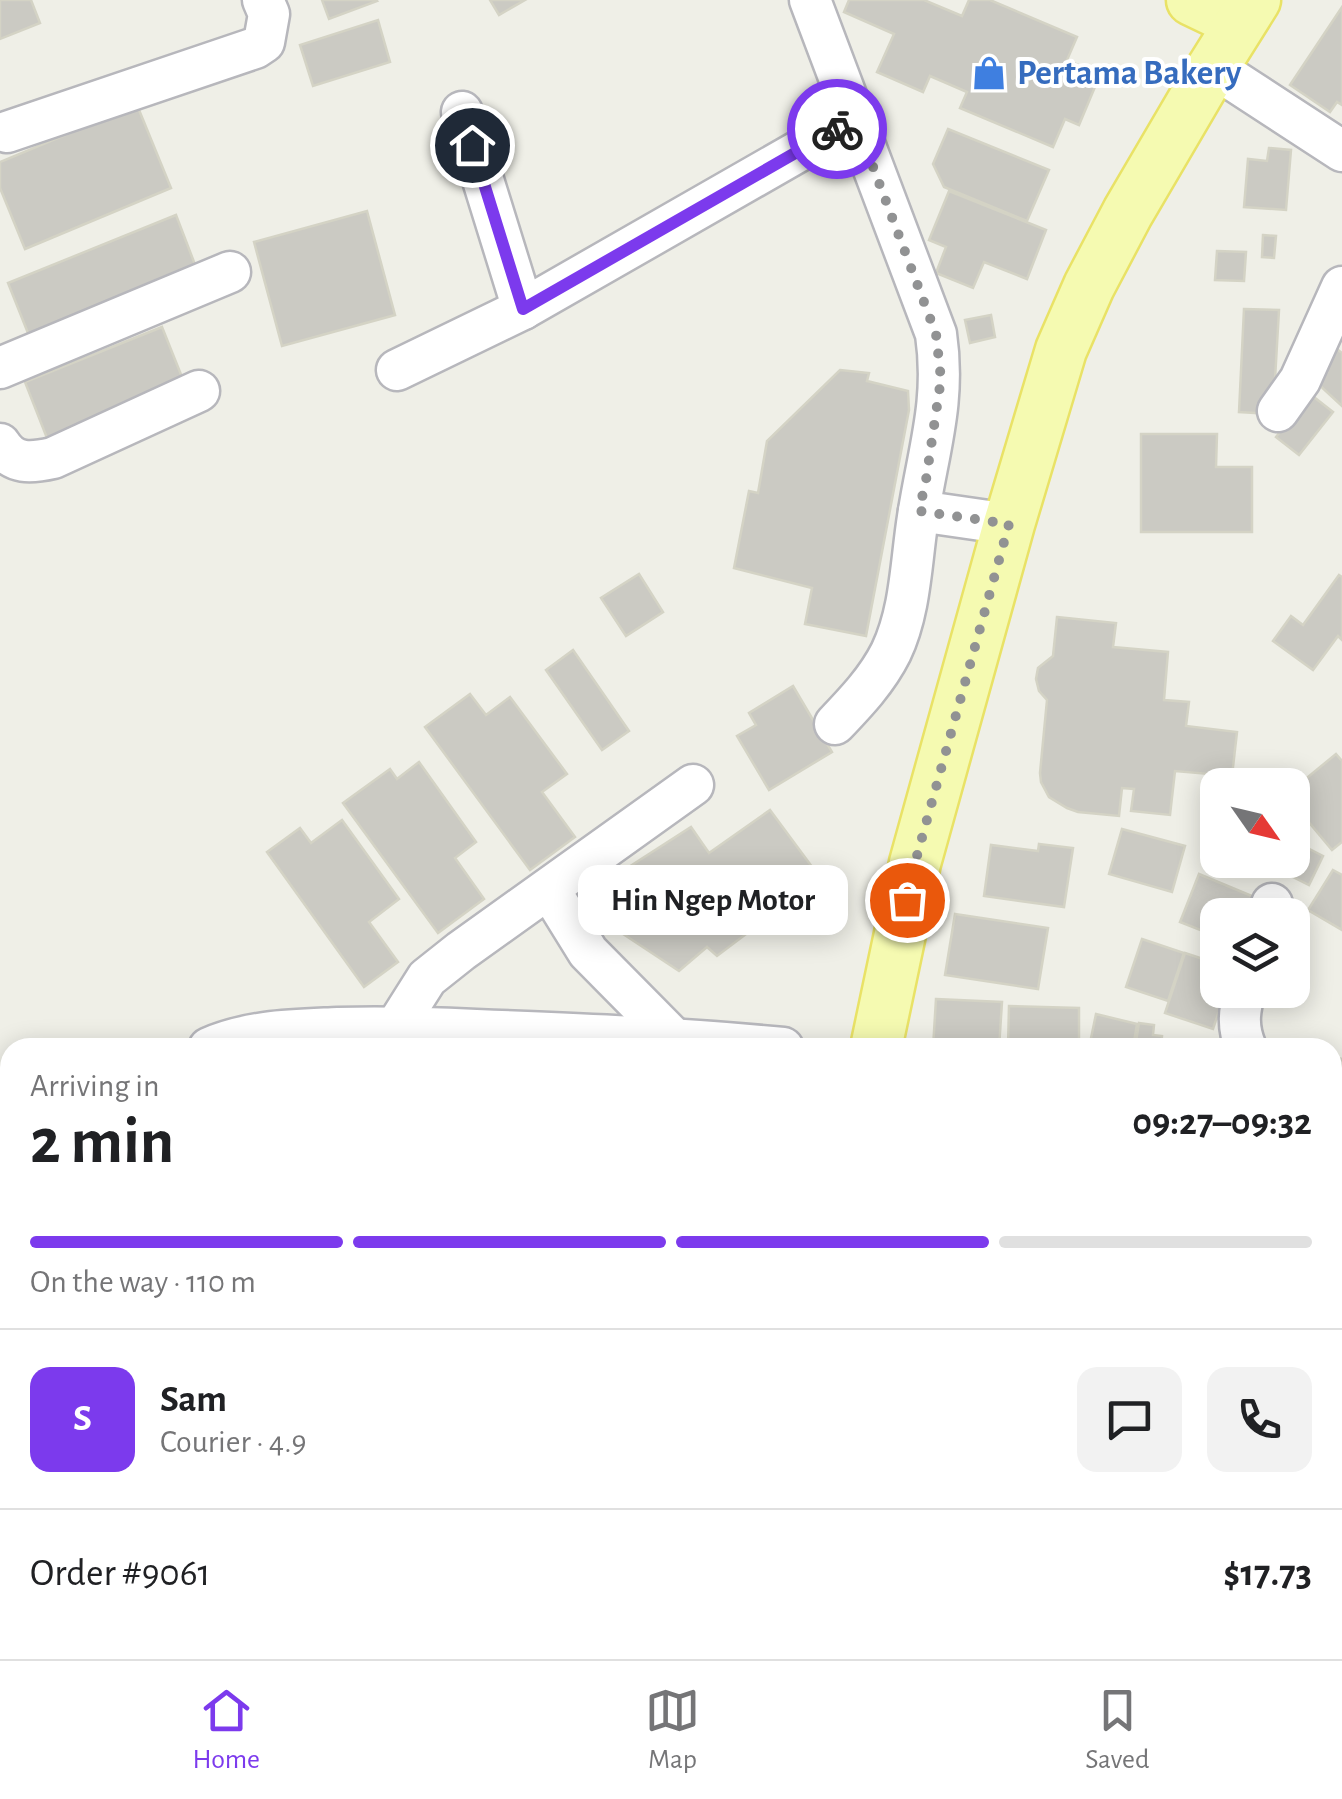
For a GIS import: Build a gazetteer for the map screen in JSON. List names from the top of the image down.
{
  "places": {
    "shop": ["Pertama Bakery"],
    "other": ["Hin Ngep Motor"]
  },
  "north": "bottom right",
  "page": {
    "bubble": "Hin Ngep Motor",
    "heading": ["2 min", "Arriving in", "09:27–09:32"],
    "panel": [
      "Sam",
      "Courier · 4.9",
      "Order #9061",
      "$17.73"
    ],
    "bar": "On the way · 110 m",
    "round": "S",
    "tabs": ["Home", "Map", "Saved"]
  }
}
